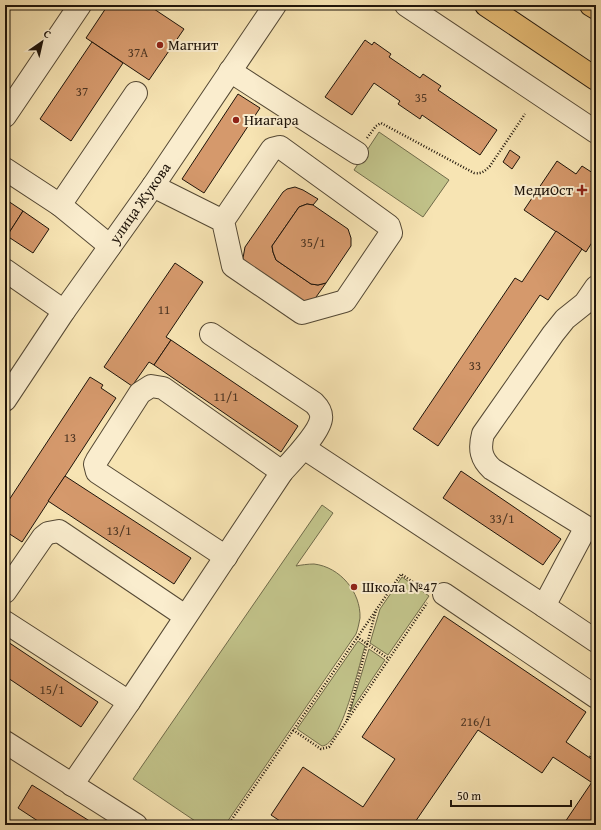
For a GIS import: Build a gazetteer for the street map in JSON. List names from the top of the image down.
{
  "streets": {
    "street": ["улица Жукова"]
  },
  "places": {
    "other": ["Магнит", "Ниагара", "Школа №47"],
    "health": ["МедиОст"]
  },
  "house_numbers": [
    "37А",
    "37",
    "35",
    "35/1",
    "11",
    "33",
    "11/1",
    "13",
    "33/1",
    "13/1",
    "15/1",
    "216/1"
  ],
  "scale_bar": "50 m",
  "north": "top right"
}
